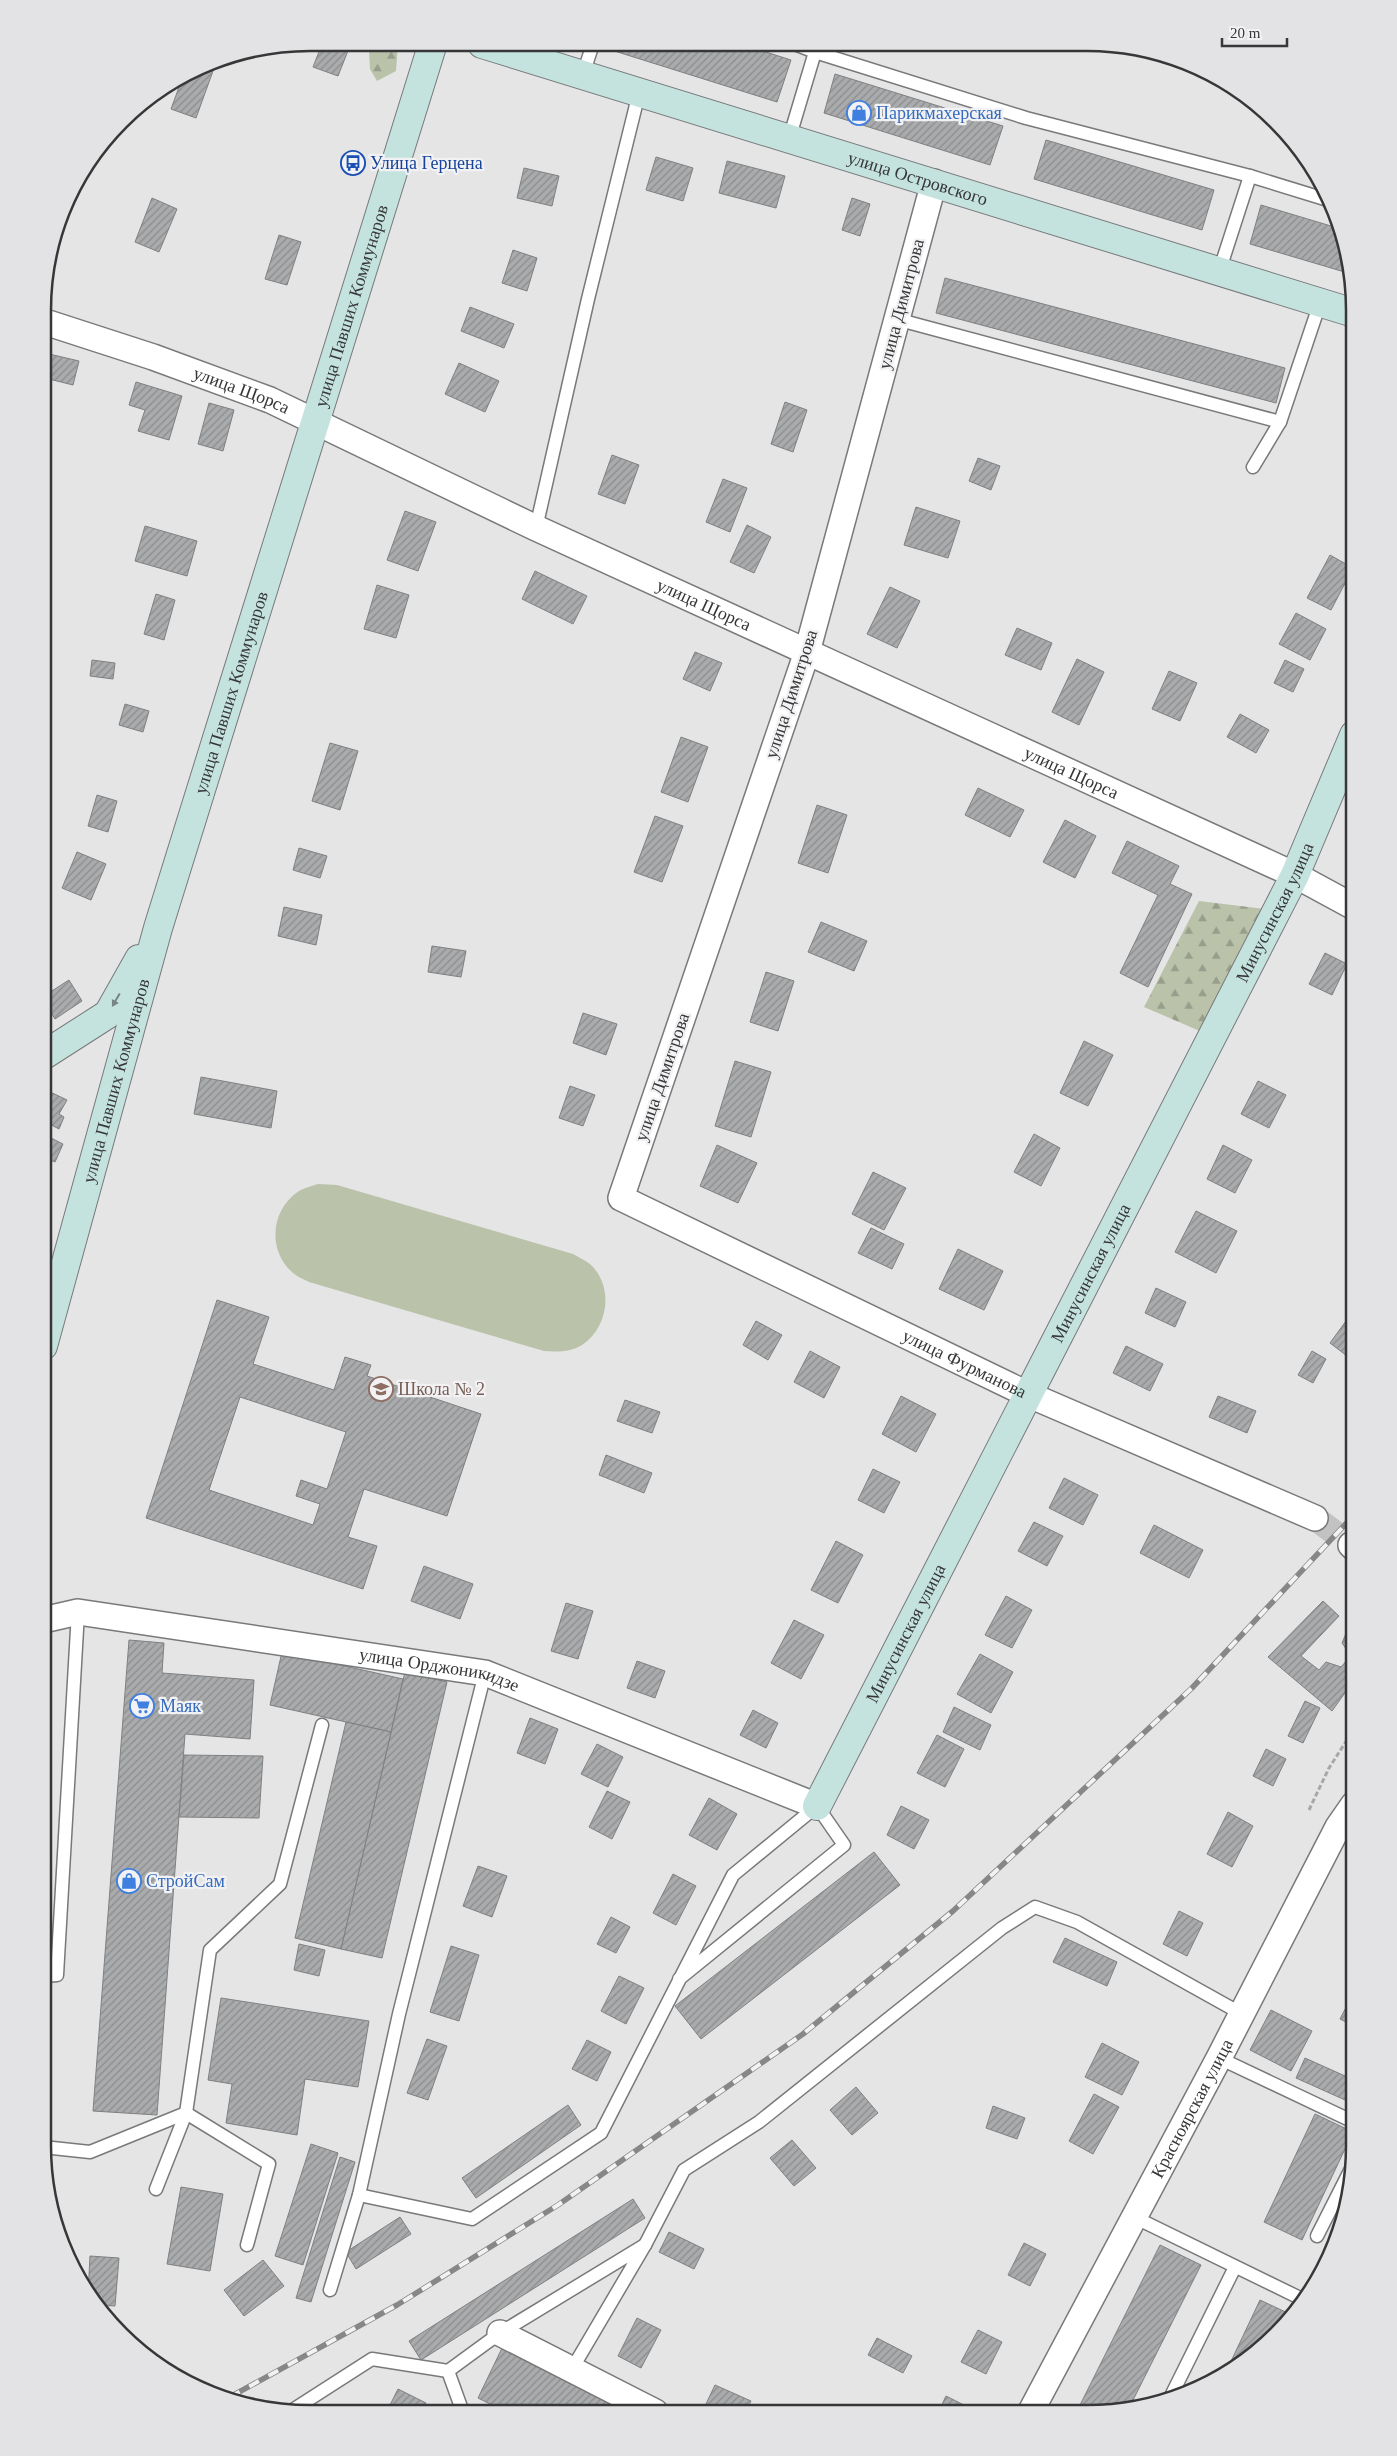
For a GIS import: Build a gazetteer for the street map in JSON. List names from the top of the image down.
{
  "streets": {
    "street": [
      "улица Островского",
      "улица Димитрова",
      "улица Павших Коммунаров",
      "улица Щорса",
      "Минусинская улица",
      "улица Фурманова",
      "улица Орджоникидзе",
      "Красноярская улица"
    ]
  },
  "crossings": [
    ["улица Островского", "улица Димитрова"],
    ["улица Димитрова", "улица Щорса"],
    ["улица Димитрова", "улица Фурманова"],
    ["улица Павших Коммунаров", "улица Щорса"],
    ["улица Щорса", "Минусинская улица"],
    ["Минусинская улица", "улица Фурманова"],
    ["Минусинская улица", "улица Орджоникидзе"]
  ],
  "places": {
    "shop": ["Парикмахерская", "СтройСам"],
    "bus stop": ["Улица Герцена"],
    "school or university": ["Школа № 2"],
    "supermarket": ["Маяк"]
  },
  "scale_bar": "20 m"
}
